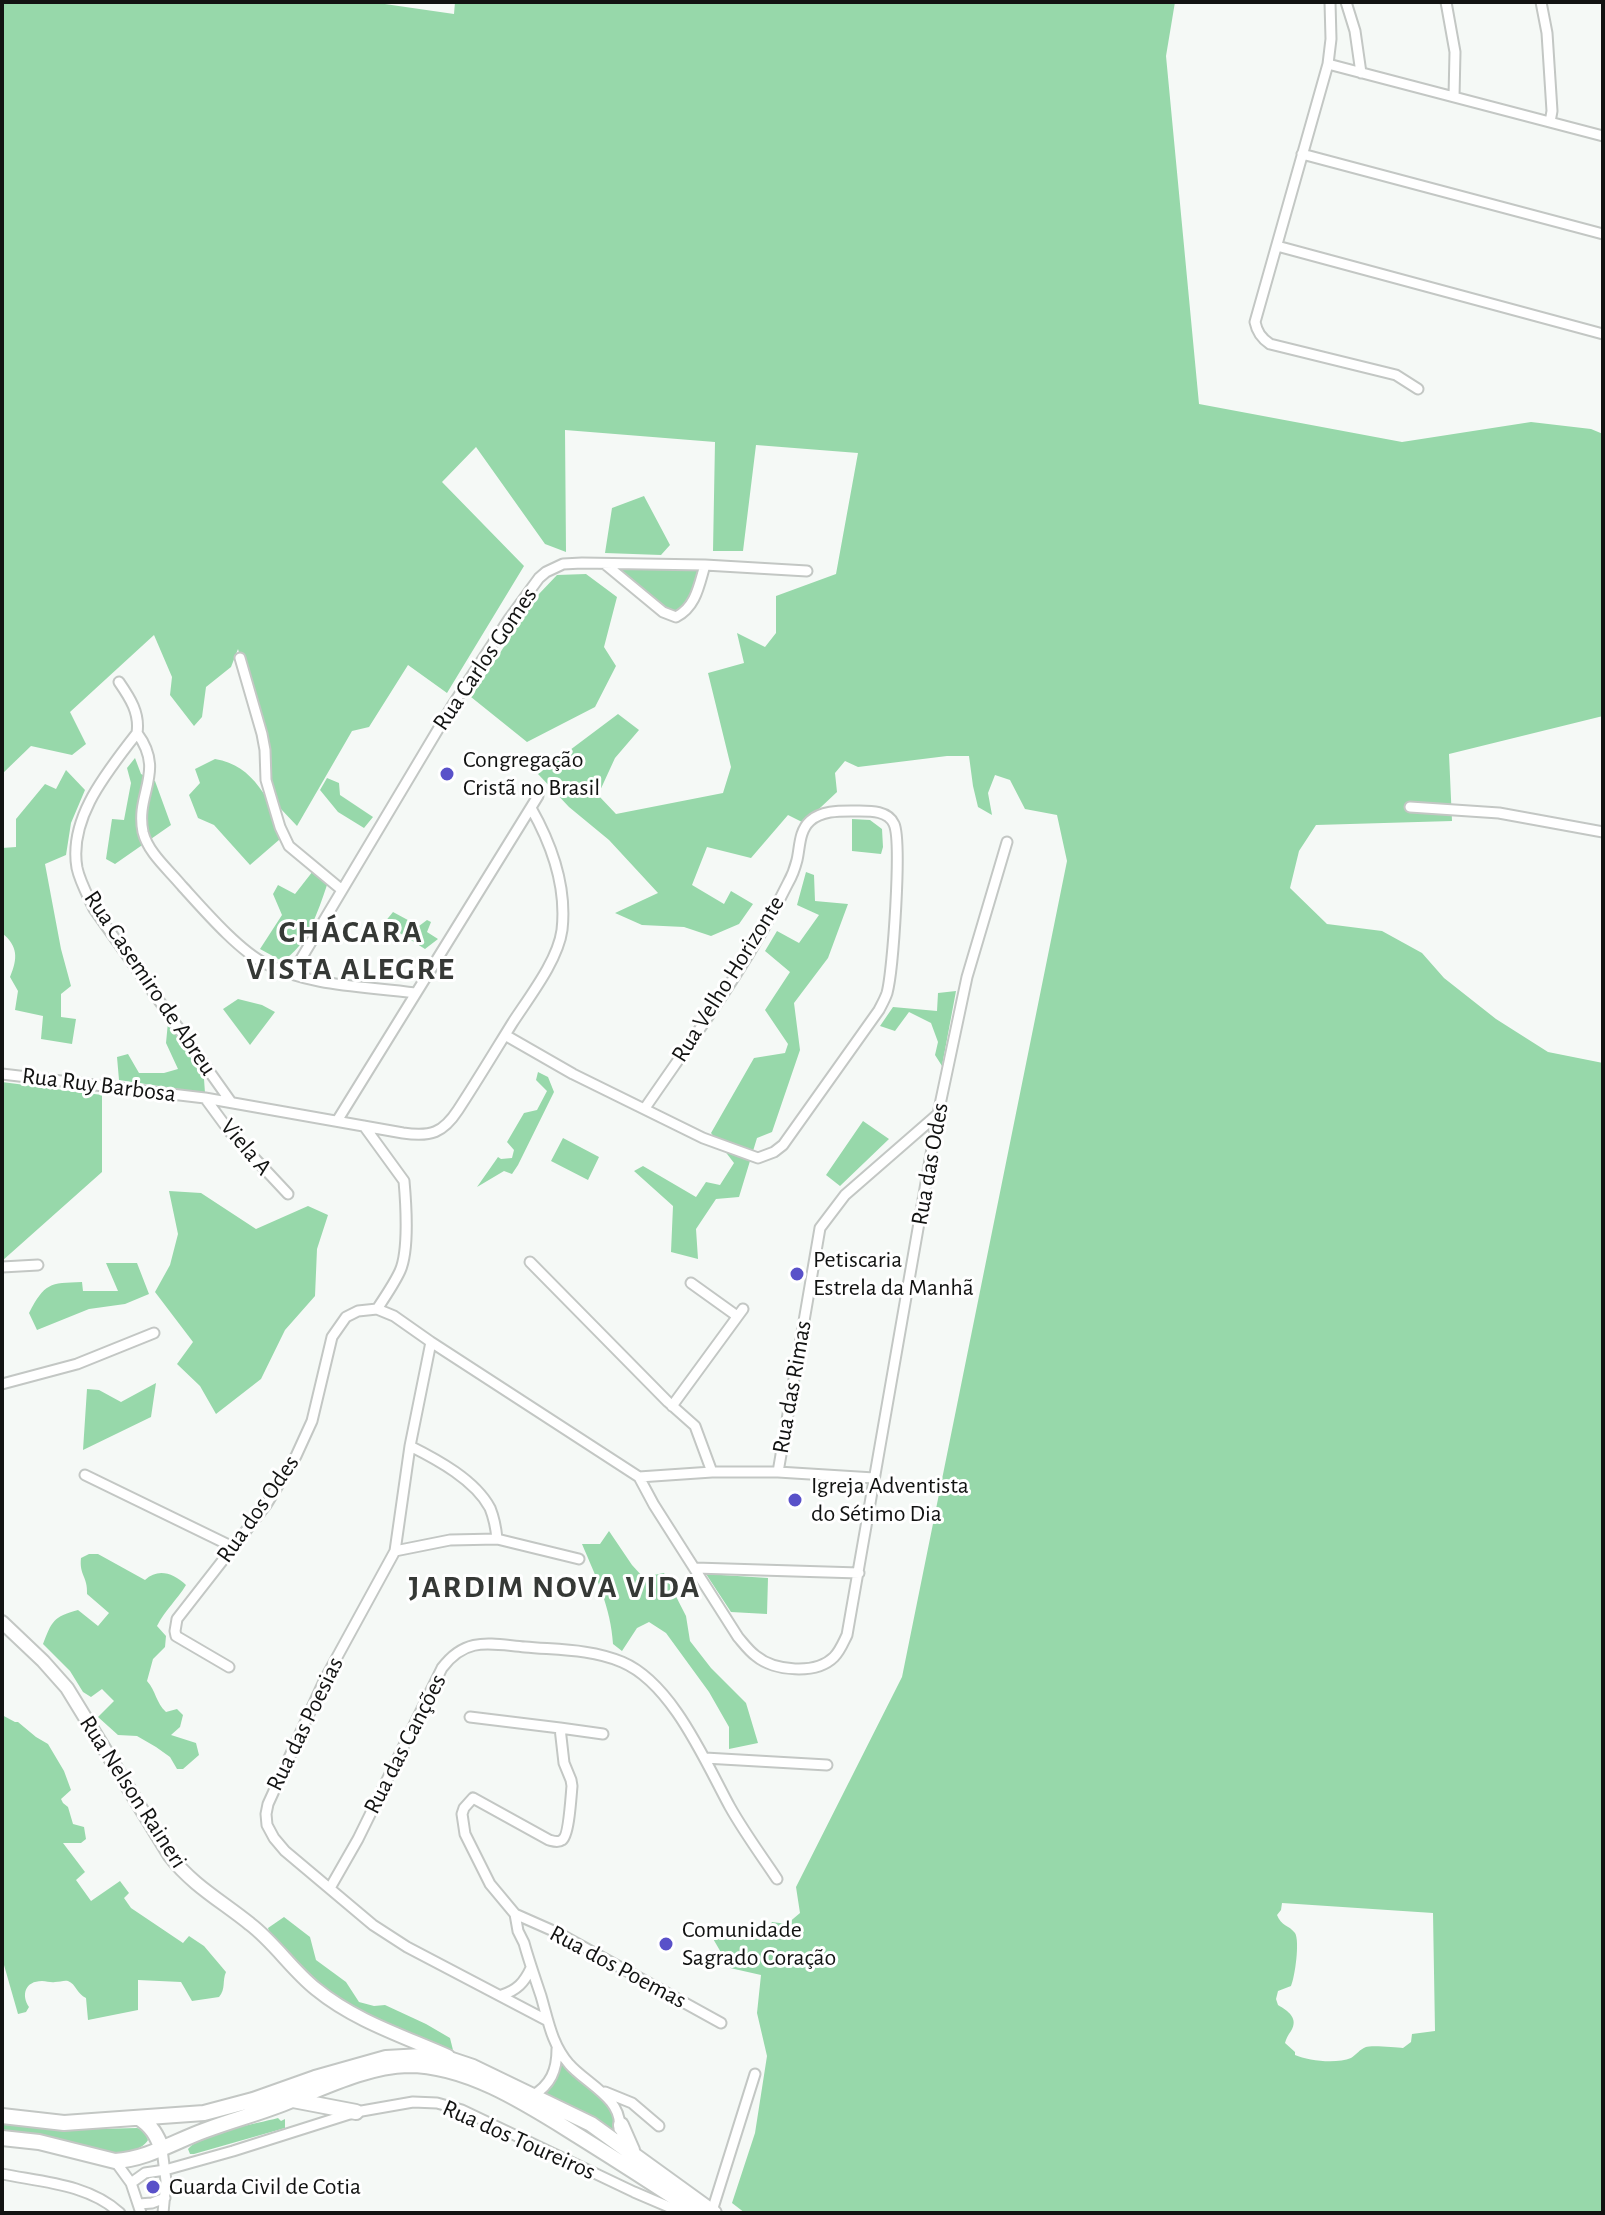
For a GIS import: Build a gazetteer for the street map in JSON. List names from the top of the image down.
{
  "streets": {
    "main road": ["Rua Nelson Raineri"],
    "street": [
      "Rua Carlos Gomes",
      "Rua Velho Horizonte",
      "Rua Casemiro de Abreu",
      "Rua Ruy Barbosa",
      "Viela A",
      "Rua das Odes",
      "Rua das Rimas",
      "Rua dos Odes",
      "Rua das Poesias",
      "Rua das Canções",
      "Rua dos Poemas",
      "Rua dos Toureiros"
    ]
  },
  "crossings": [
    ["Rua Velho Horizonte", "Rua Ruy Barbosa"],
    ["Rua Casemiro de Abreu", "Rua Ruy Barbosa"],
    ["Rua Ruy Barbosa", "Viela A"],
    ["Rua das Odes", "Rua das Rimas"],
    ["Rua das Odes", "Rua das Poesias"],
    ["Rua das Poesias", "Rua das Canções"]
  ],
  "districts": ["CHÁCARA VISTA ALEGRE", "JARDIM NOVA VIDA"],
  "places": [
    "Congregação Cristã no Brasil",
    "Petiscaria Estrela da Manhã",
    "Igreja Adventista do Sétimo Dia",
    "Comunidade Sagrado Coração",
    "Guarda Civil de Cotia"
  ]
}
